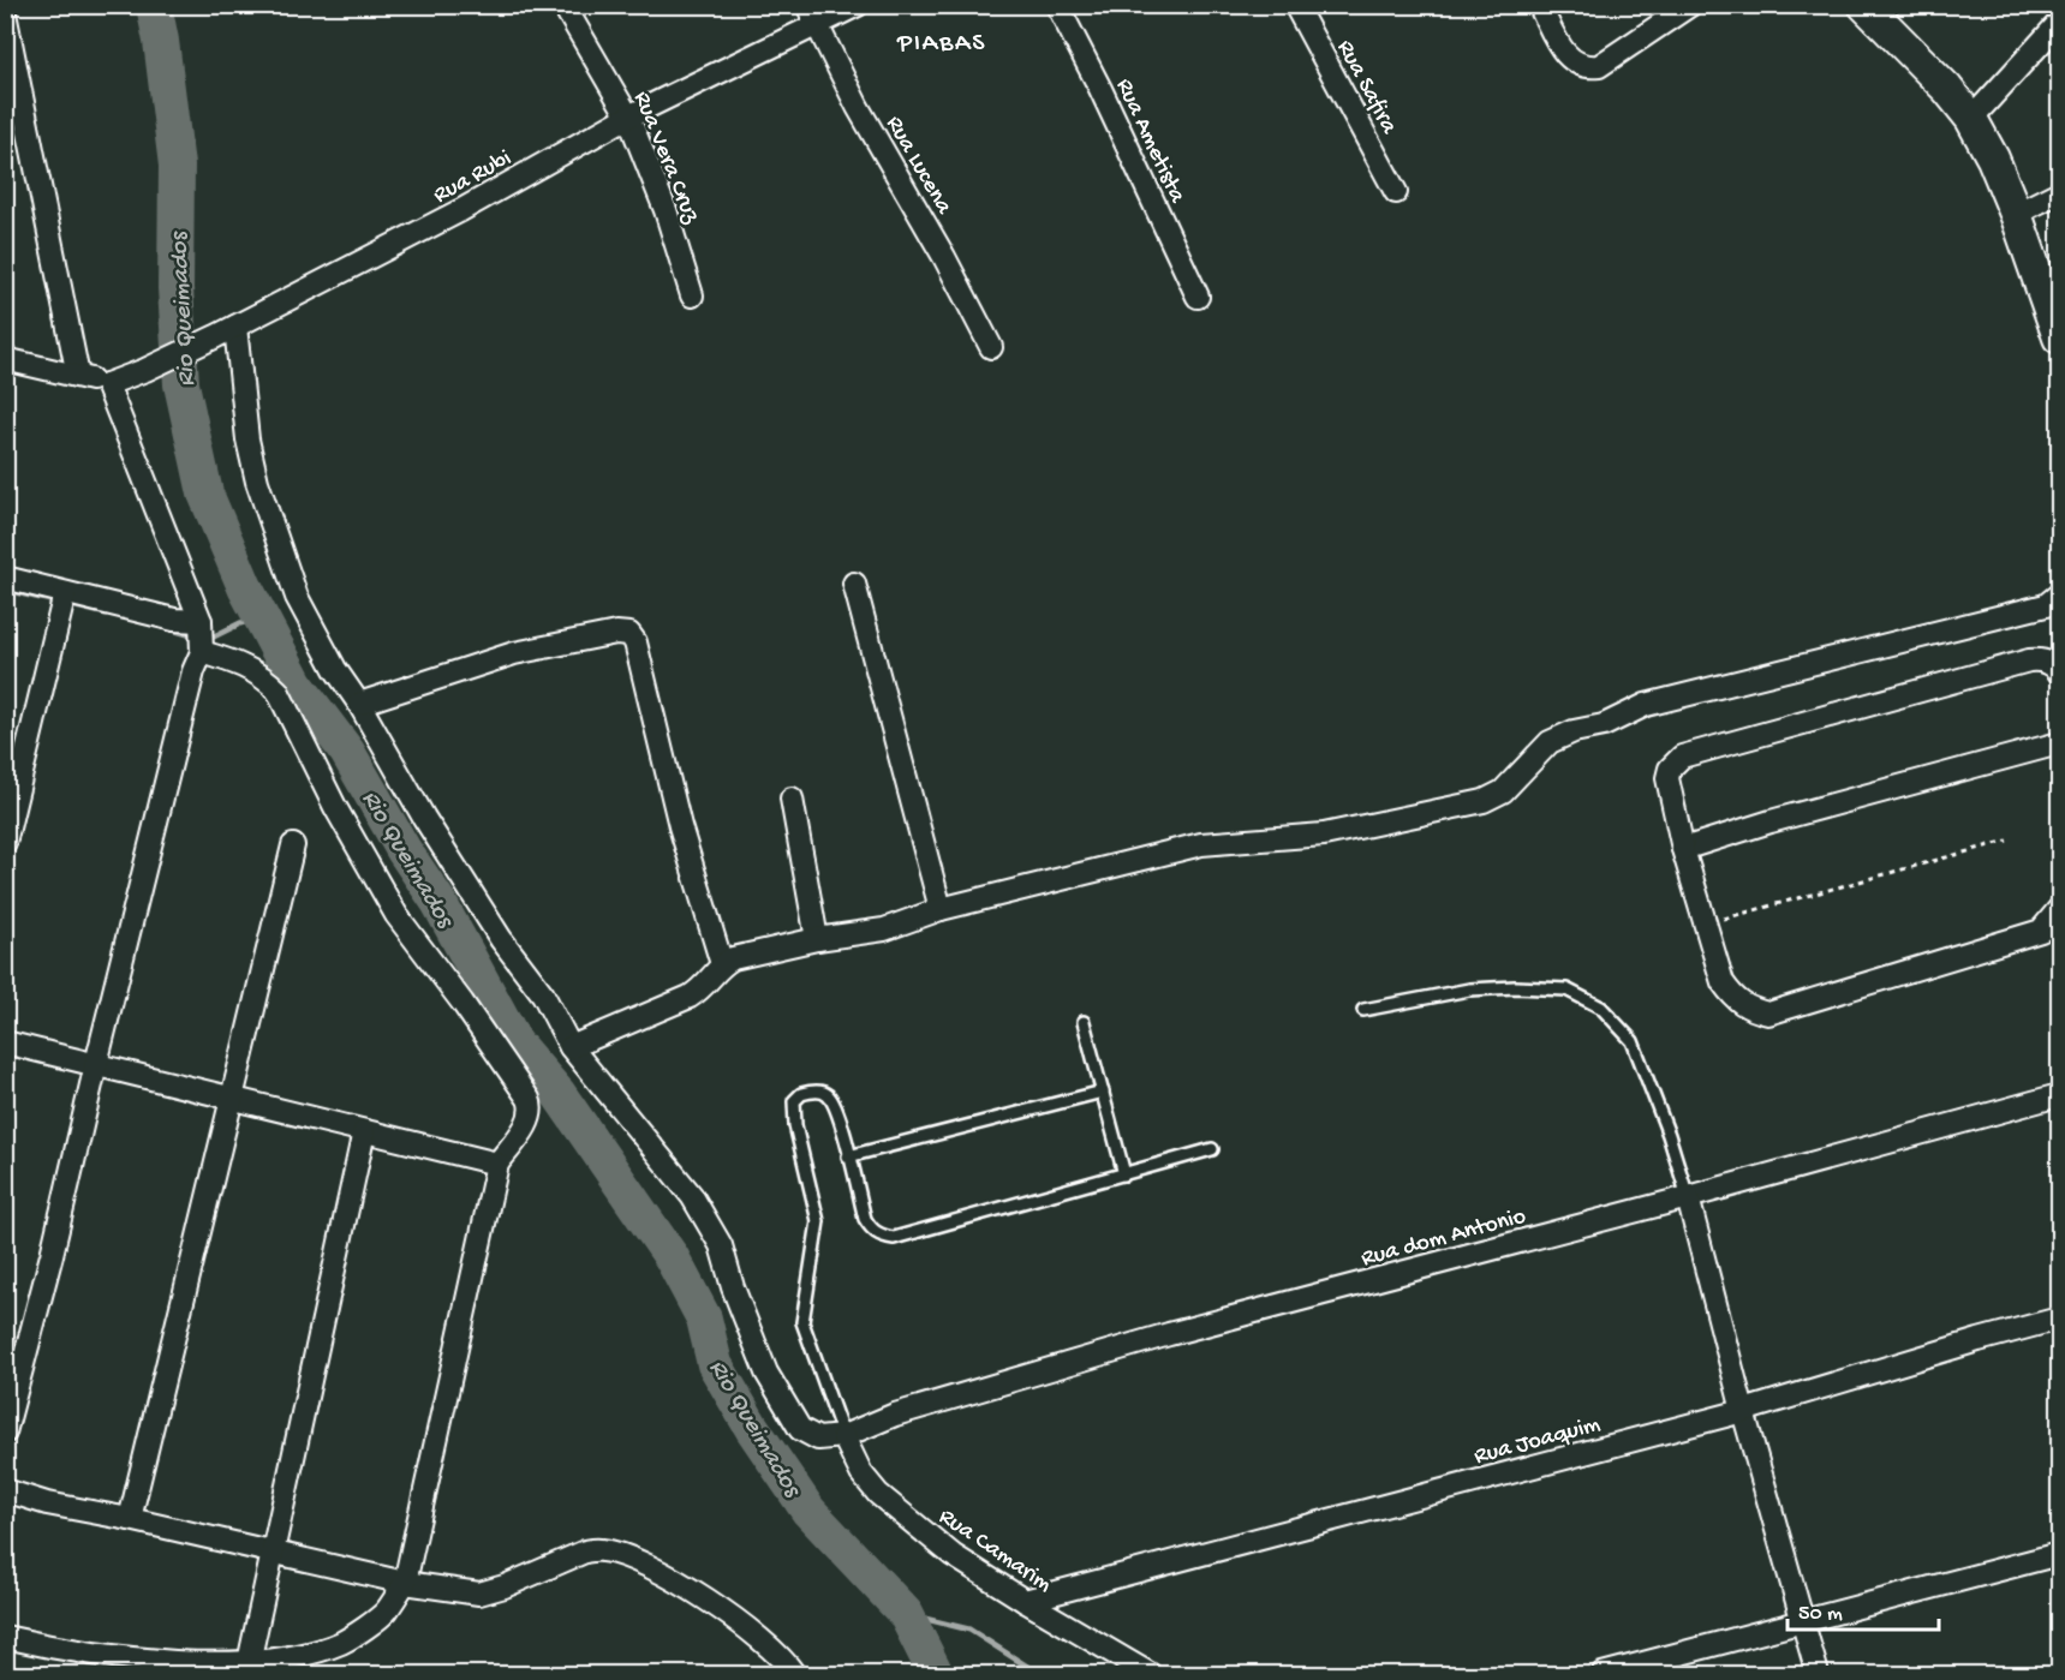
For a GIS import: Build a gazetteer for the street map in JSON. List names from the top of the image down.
{
  "streets": {
    "street": [
      "Rua Safira",
      "Rua Ametista",
      "Rua Vera Cruz",
      "Rua Lucena",
      "Rua Rubi",
      "Rua dom Antonio",
      "Rua Joaquim",
      "Rua Camarim"
    ]
  },
  "crossings": [
    ["Rua Vera Cruz", "Rua Rubi"],
    ["Rua Lucena", "Rua Rubi"],
    ["Rua dom Antonio", "Rua Camarim"],
    ["Rua Joaquim", "Rua Camarim"]
  ],
  "districts": ["PIABAS"],
  "water": ["Rio Queimados"],
  "scale_bar": "50 m"
}
